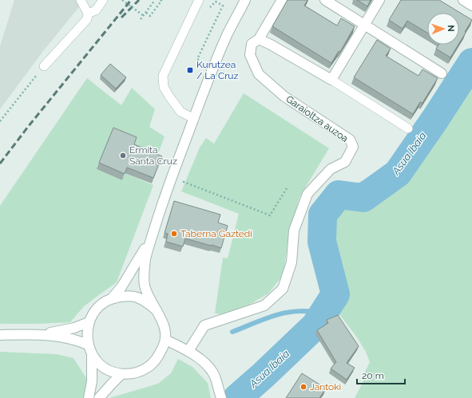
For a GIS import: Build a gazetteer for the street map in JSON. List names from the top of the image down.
{
  "streets": {
    "street": ["Garaioltza auzoa"]
  },
  "water": ["Asua Ibaia"],
  "places": {
    "transit": ["Kurutzea / La Cruz"],
    "other": ["Ermita Santa Cruz", "Taberna Gaztedi", "Jantoki"]
  },
  "scale_bar": "20 m",
  "north": "right"
}
